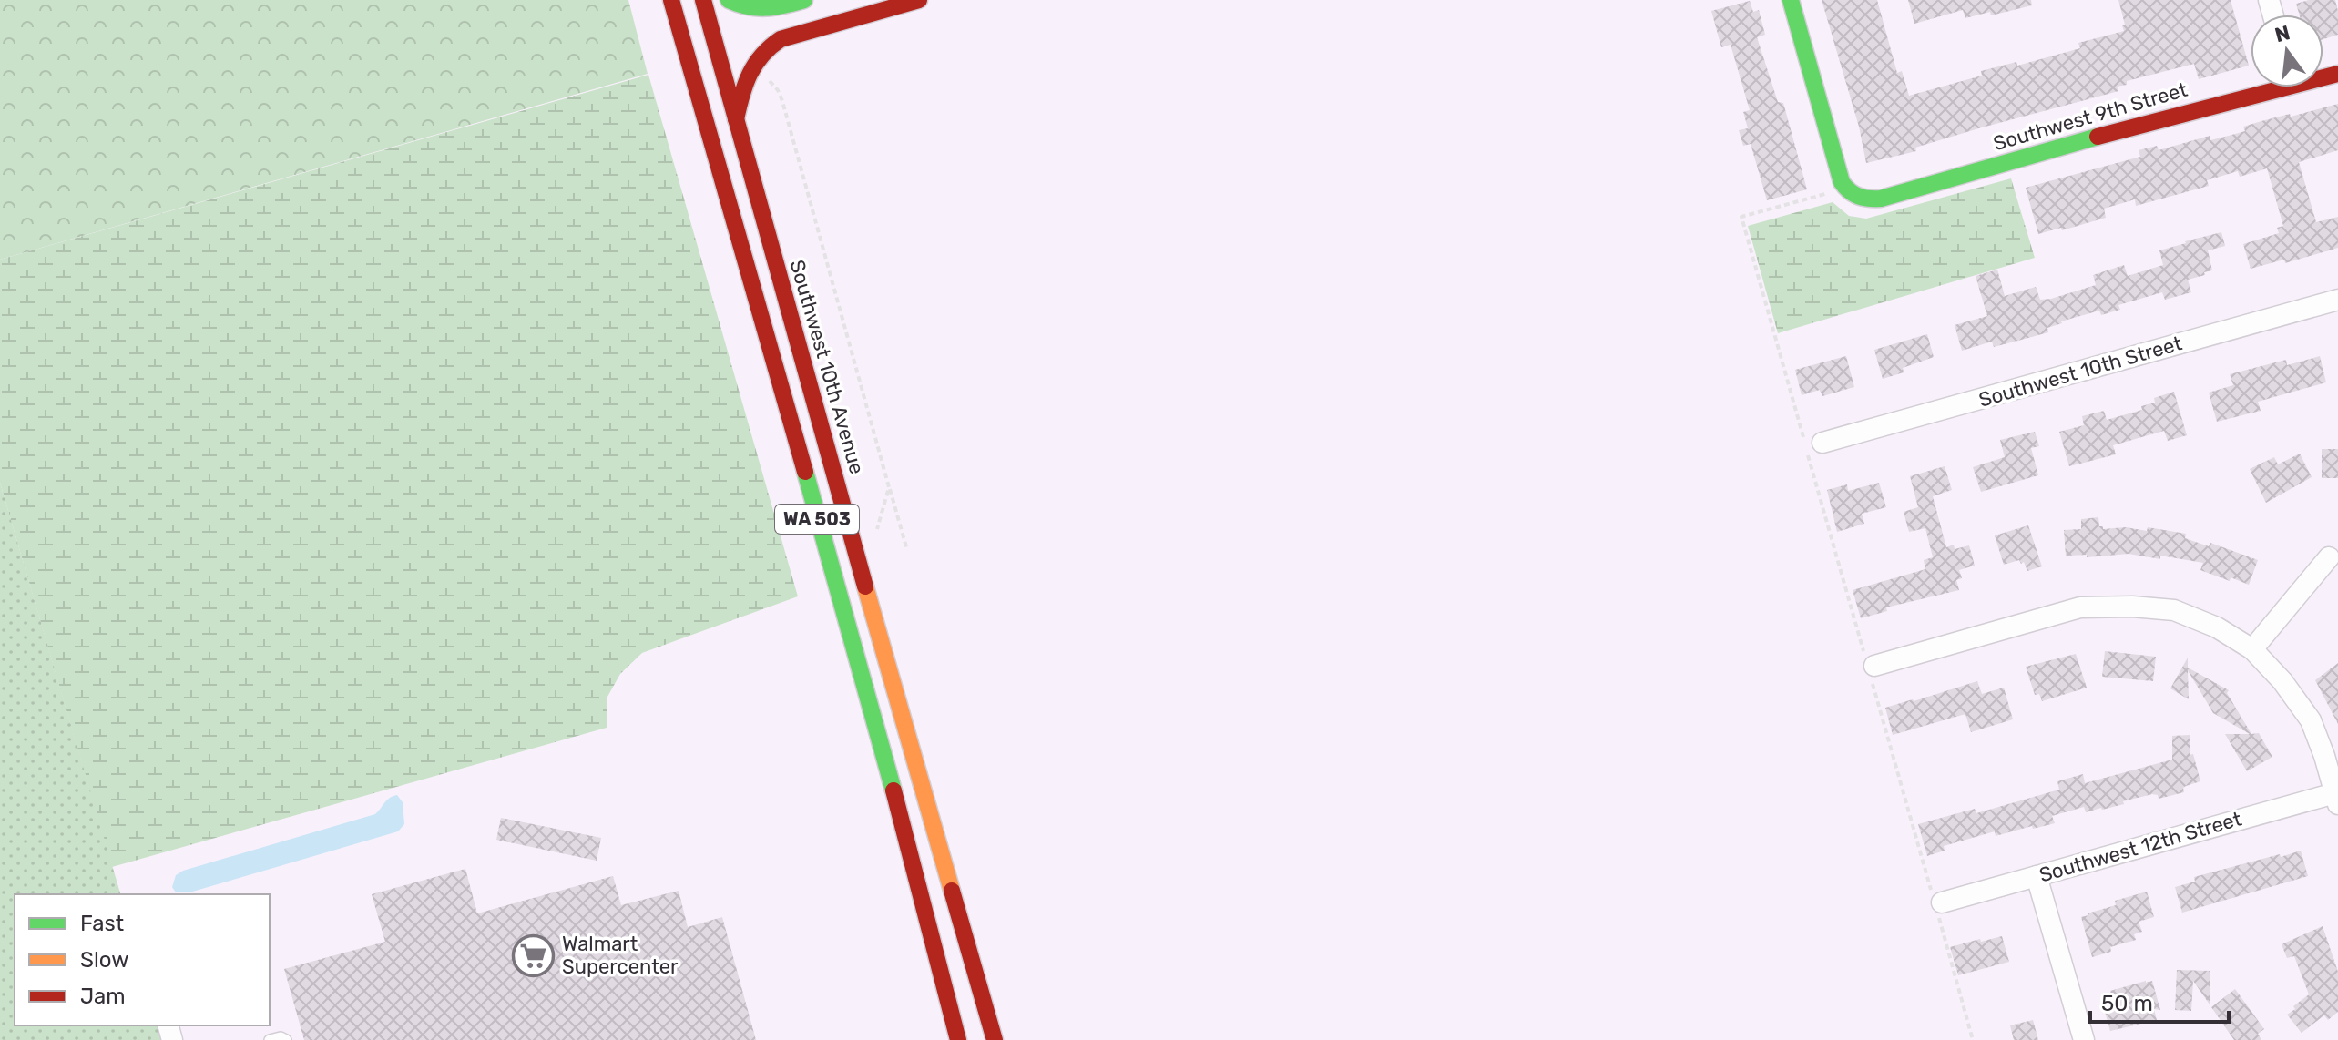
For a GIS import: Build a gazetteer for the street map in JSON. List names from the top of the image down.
{
  "streets": {
    "main road": ["Southwest 9th Street", "Southwest 10th Avenue", "WA 503"],
    "street": ["Southwest 10th Street", "Southwest 12th Street"]
  },
  "places": {
    "supermarket": ["Walmart Supercenter"]
  },
  "legend": ["Fast", "Slow", "Jam"],
  "scale_bar": "50 m",
  "north": "top"
}
